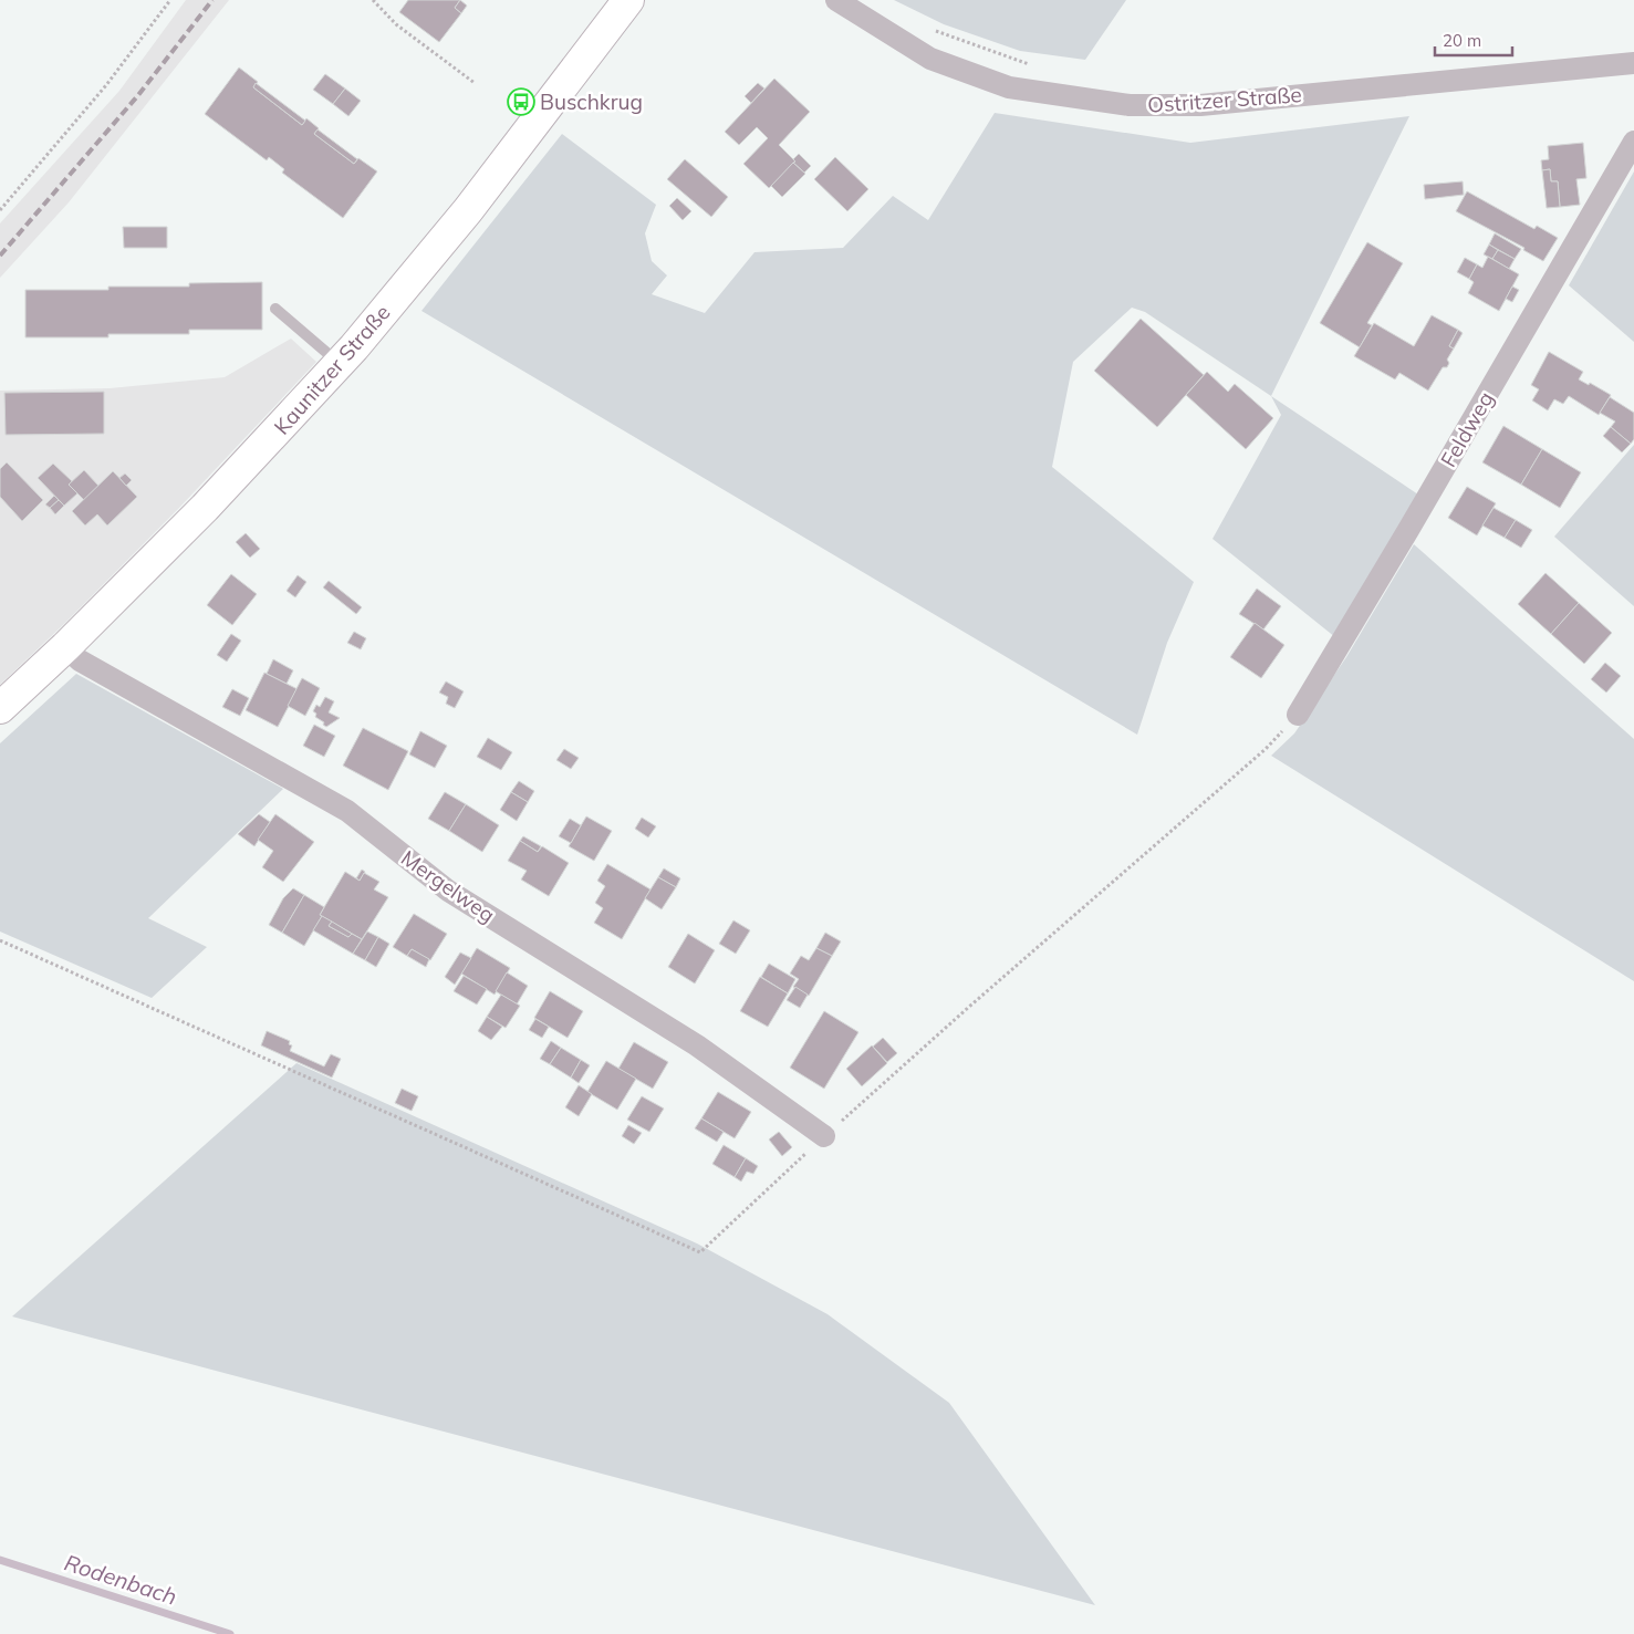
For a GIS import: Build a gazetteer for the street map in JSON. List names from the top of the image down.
{
  "streets": {
    "street": [
      "Ostritzer Straße",
      "Kaunitzer Straße",
      "Feldweg",
      "Mergelweg"
    ]
  },
  "crossings": [
    ["Kaunitzer Straße", "Mergelweg"]
  ],
  "water": ["Rodenbach"],
  "places": {
    "bus stop": ["Buschkrug"]
  },
  "scale_bar": "20 m"
}
